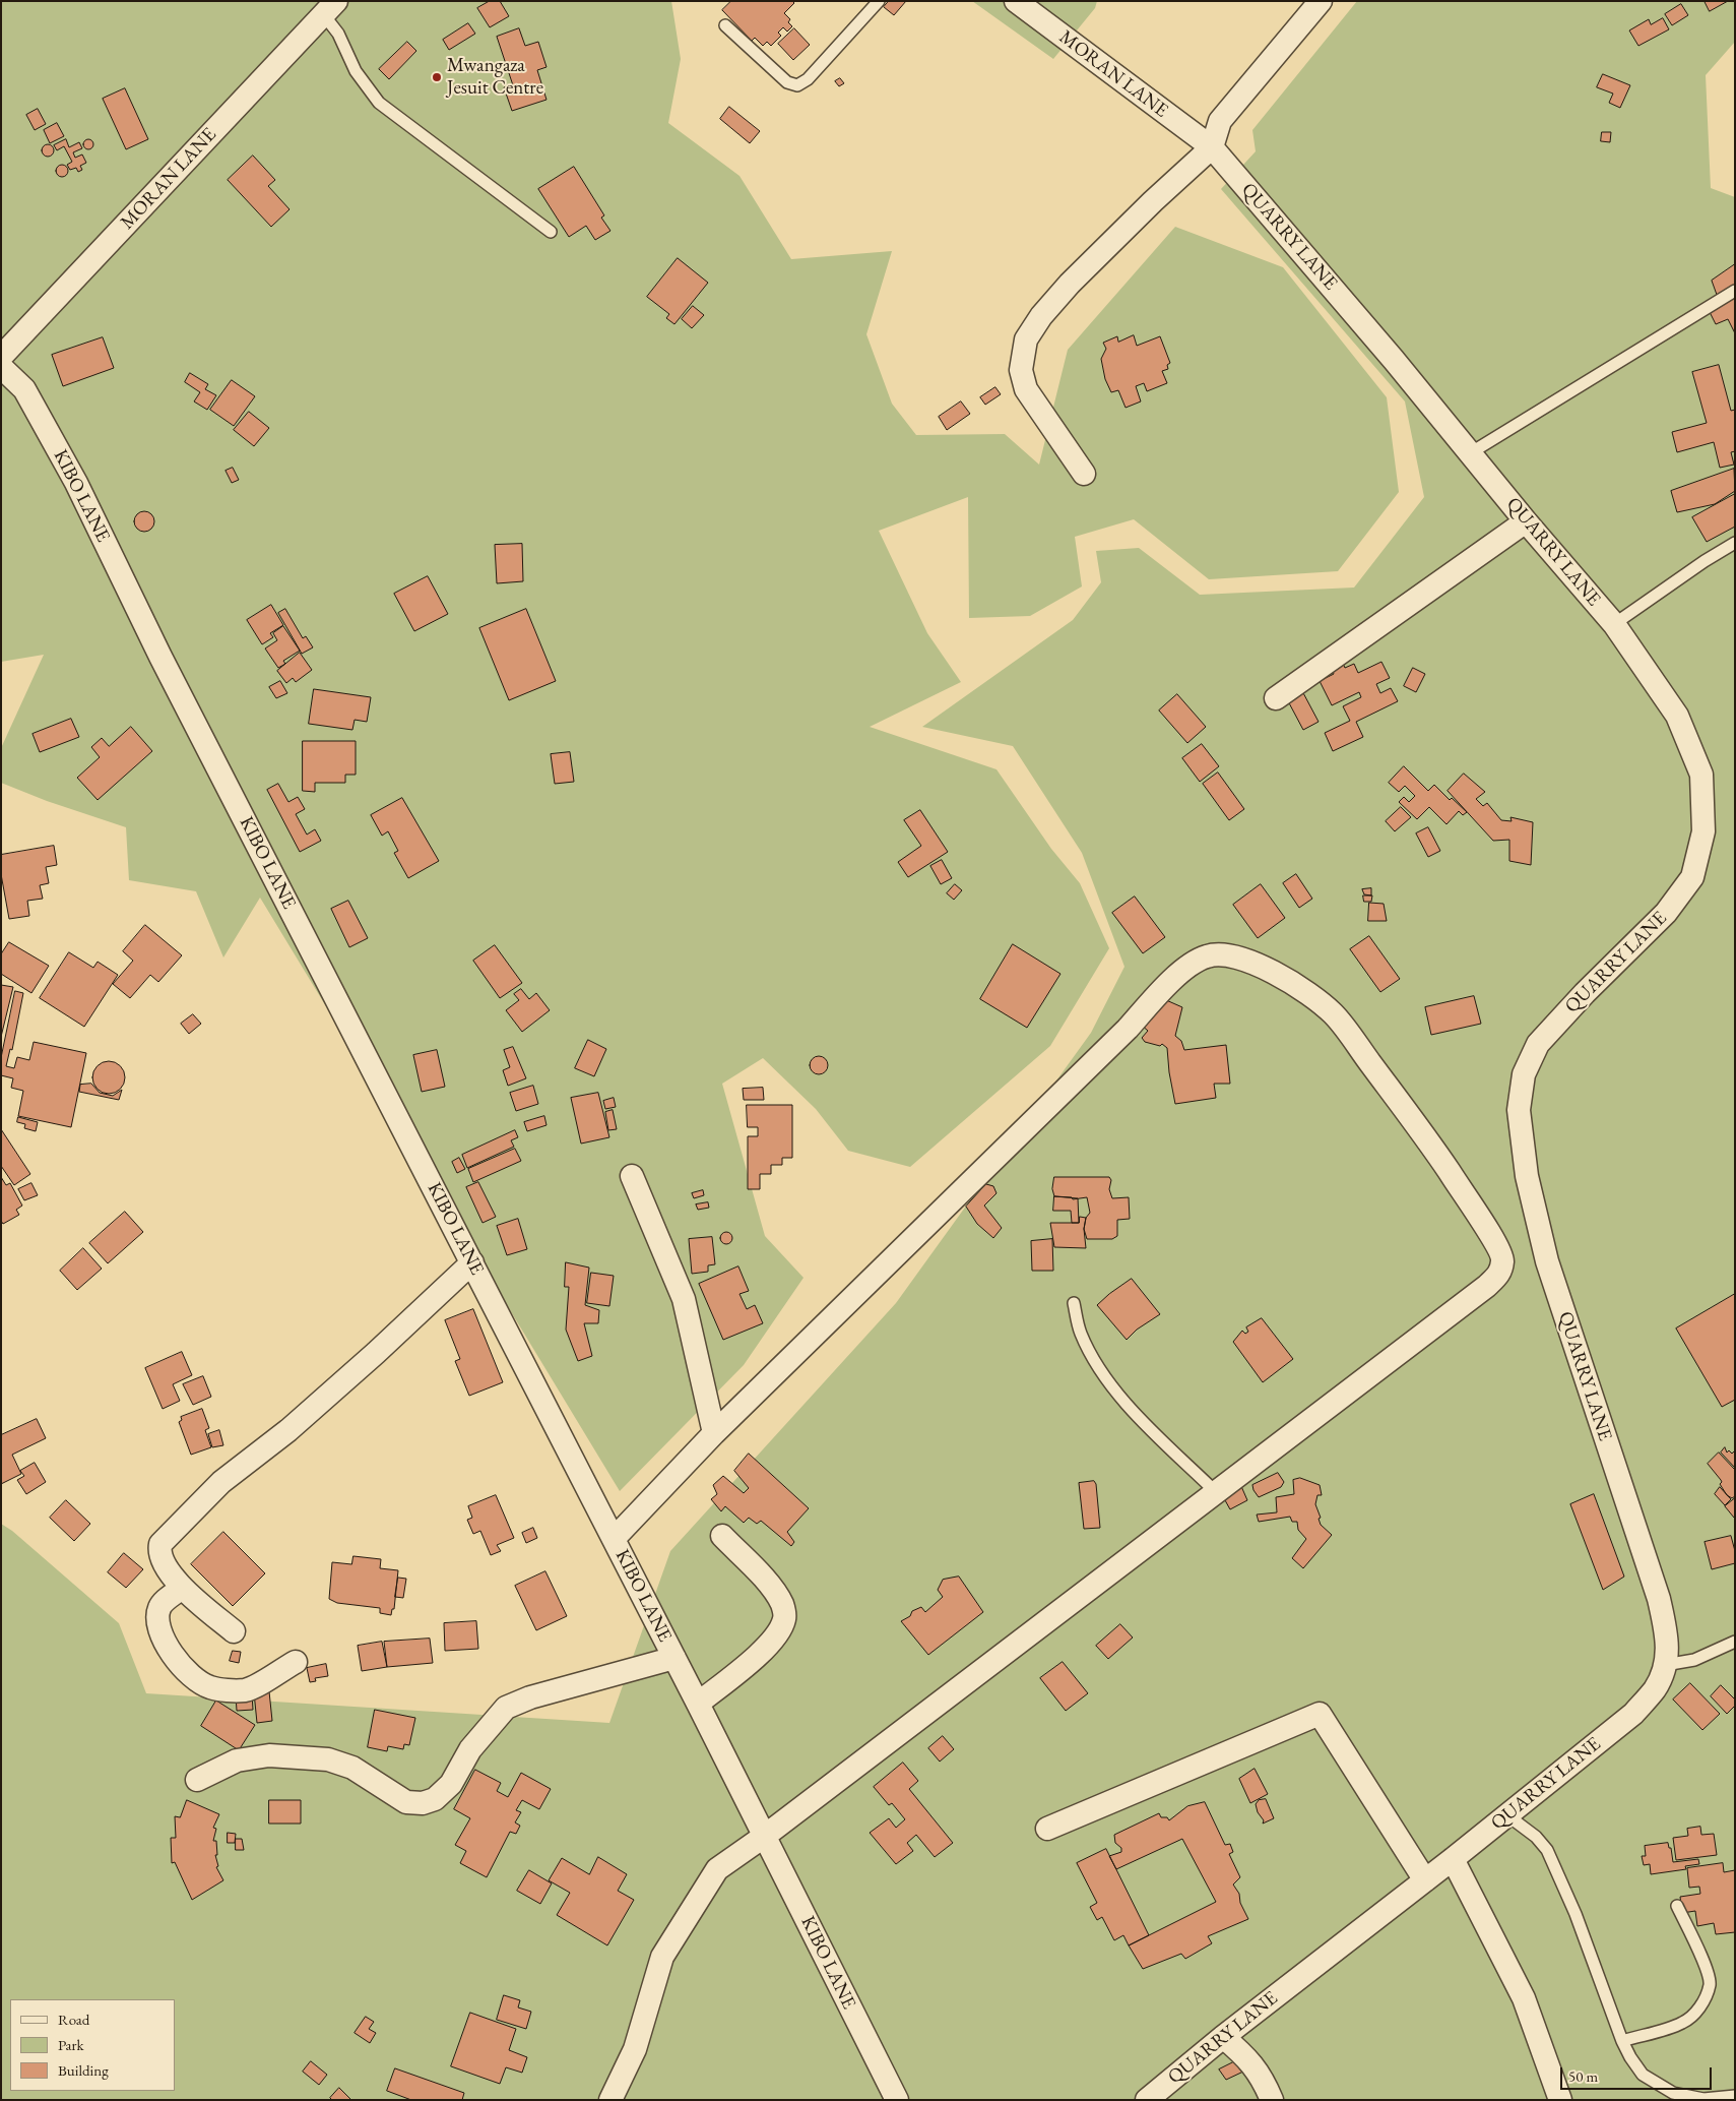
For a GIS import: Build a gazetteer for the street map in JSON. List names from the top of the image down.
{
  "streets": {
    "street": ["MORAN LANE", "QUARRY LANE", "KIBO LANE"]
  },
  "crossings": [
    ["MORAN LANE", "QUARRY LANE"]
  ],
  "places": ["Mwangaza Jesuit Centre"],
  "legend": ["Road", "Park", "Building"],
  "scale_bar": "50 m"
}
